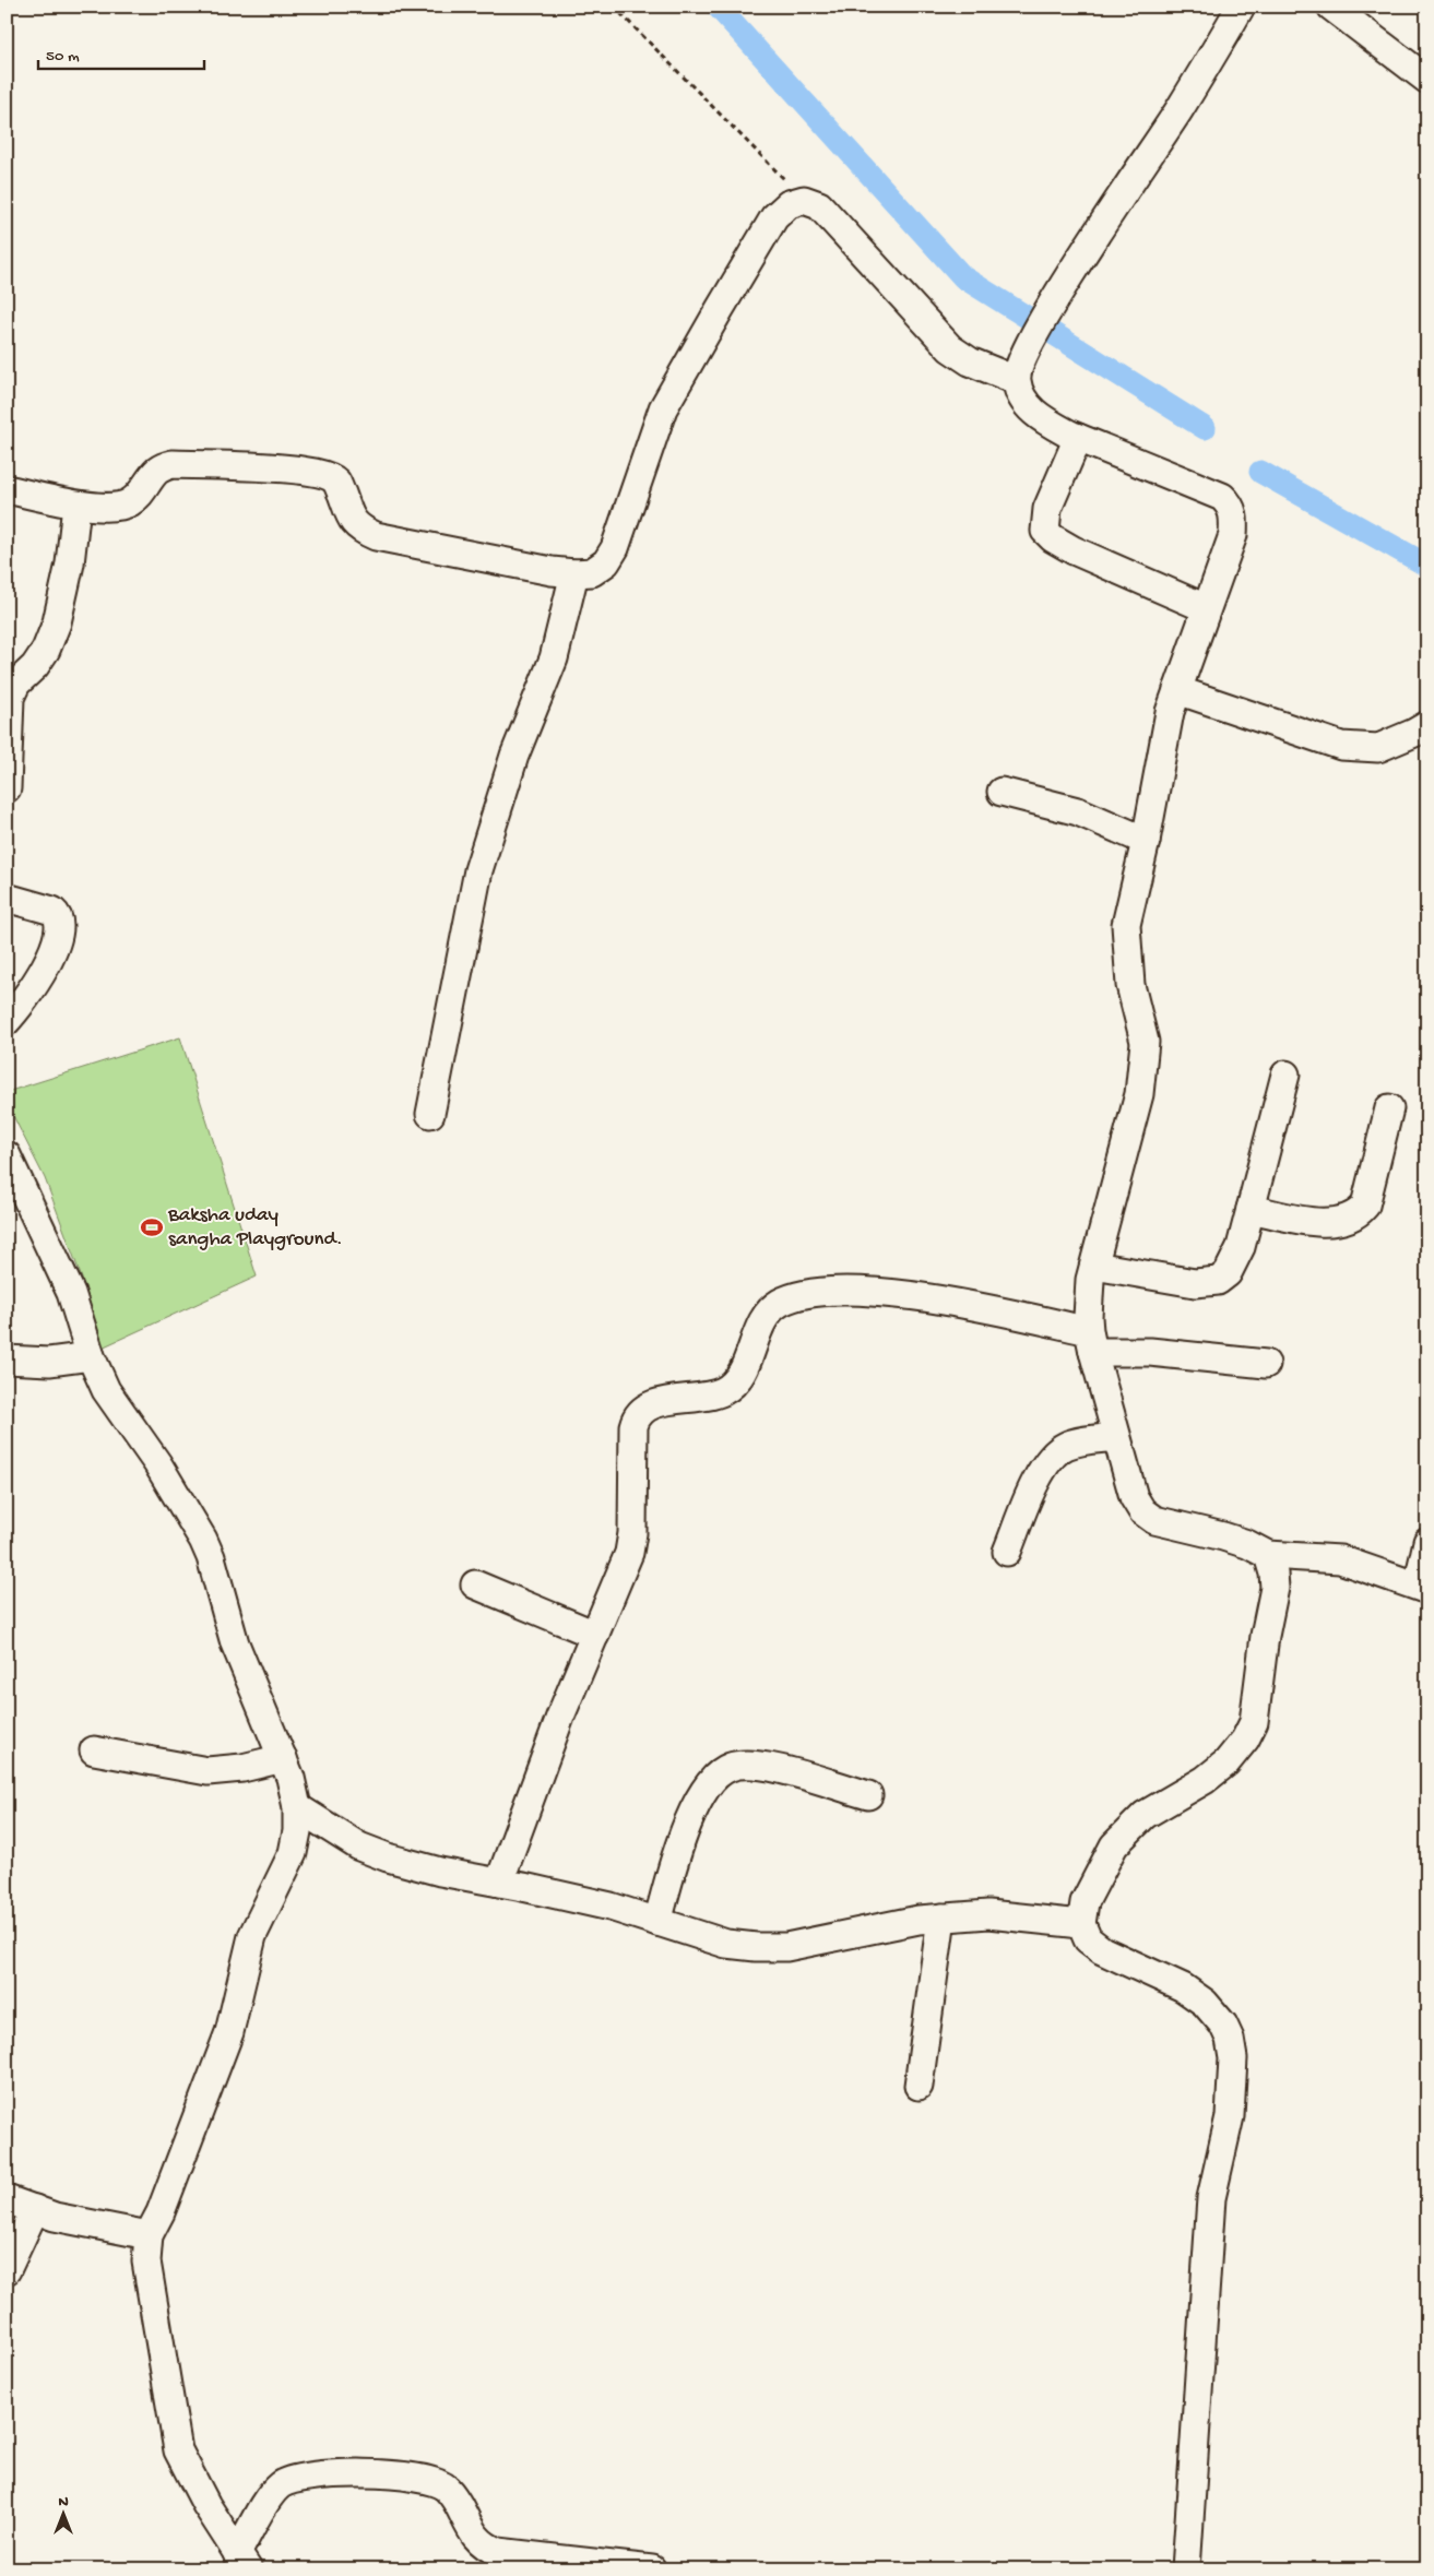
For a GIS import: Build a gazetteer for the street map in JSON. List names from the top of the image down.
{
  "places": {
    "sports": ["Baksha uday sangha Playground."]
  },
  "scale_bar": "50 m",
  "north": "top"
}
